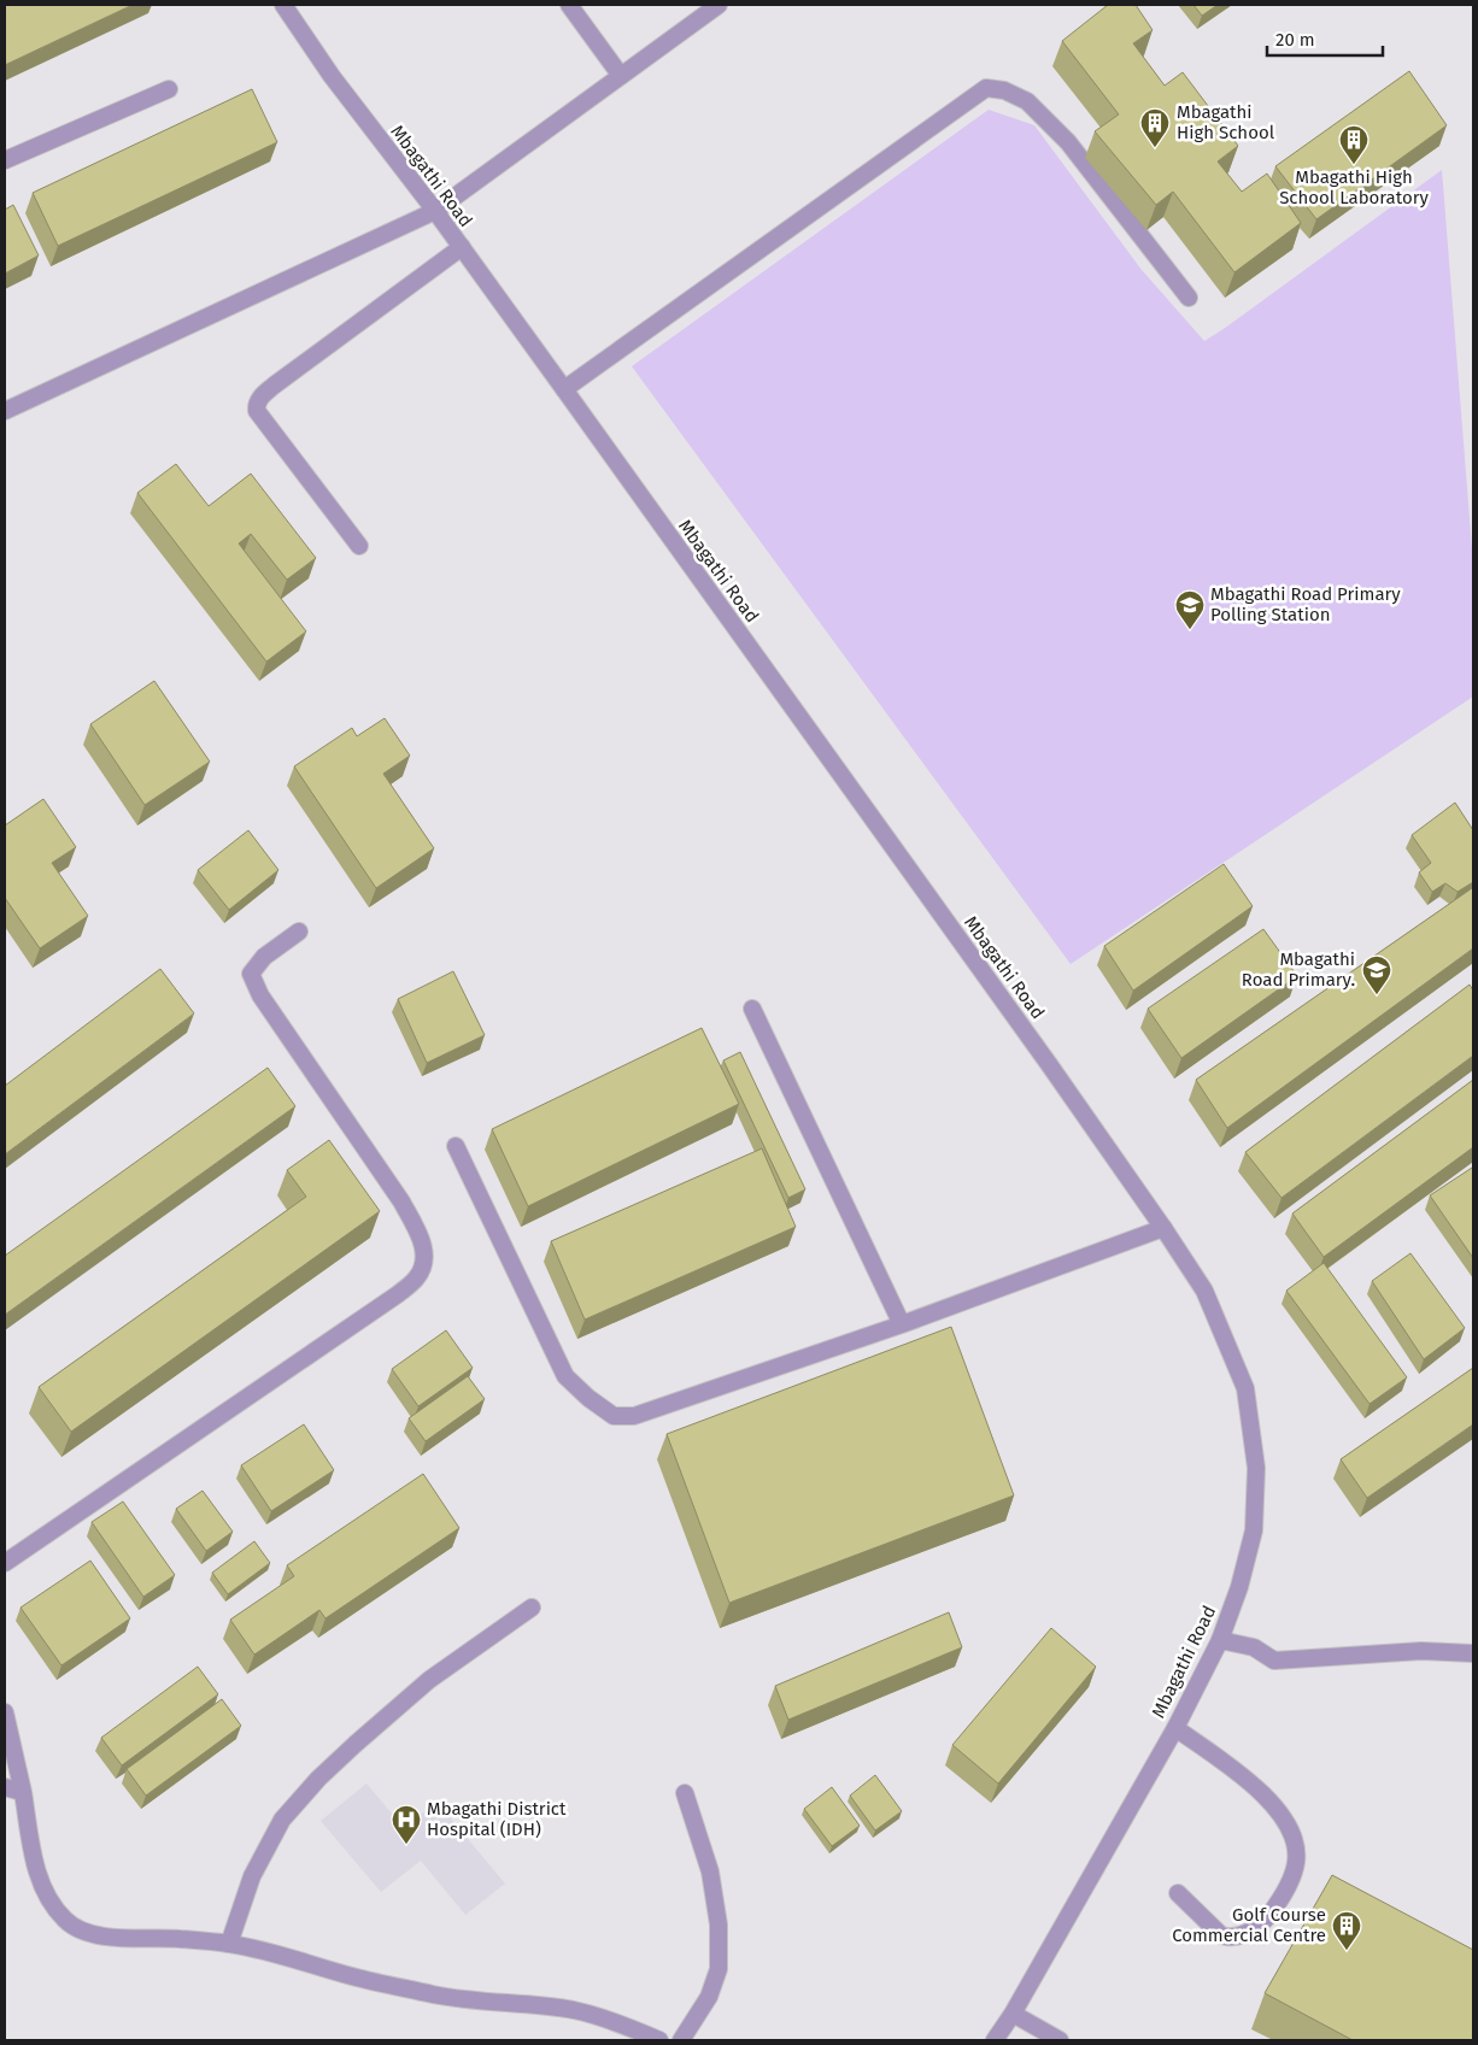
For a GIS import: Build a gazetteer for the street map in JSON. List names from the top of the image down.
{
  "streets": {
    "street": ["Mbagathi Road"]
  },
  "places": {
    "building": ["Mbagathi High School", "Mbagathi High School Laboratory", "Golf Course Commercial Centre"],
    "school or university": ["Mbagathi Road Primary Polling Station", "Mbagathi Road Primary."],
    "hospital": ["Mbagathi District Hospital (IDH)"]
  },
  "scale_bar": "20 m"
}
